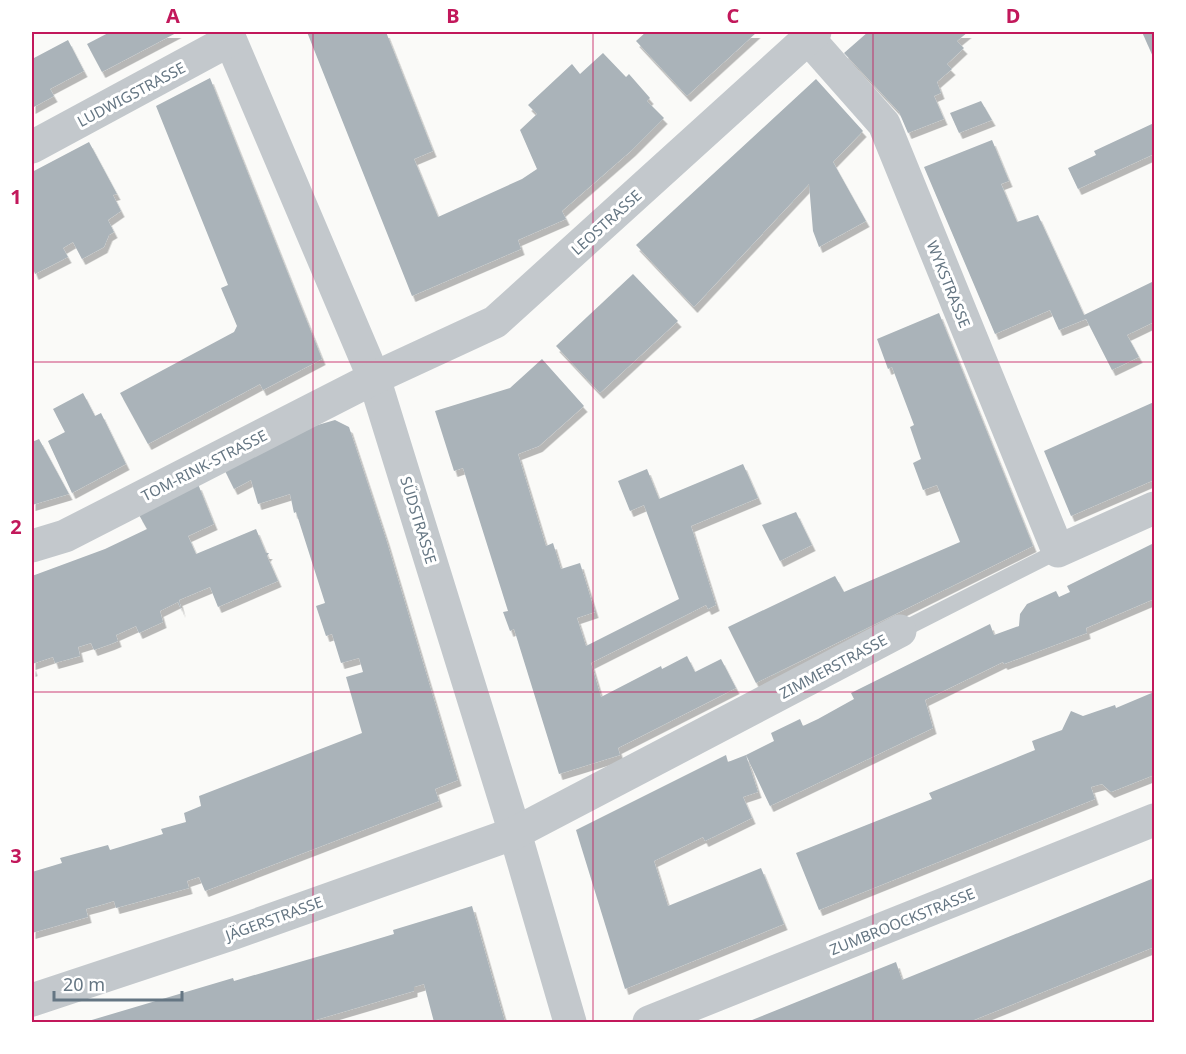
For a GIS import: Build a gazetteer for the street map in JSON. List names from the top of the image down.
{
  "streets": {
    "street": [
      "LUDWIGSTRASSE",
      "LEOSTRASSE",
      "WYKSTRASSE",
      "TOM-RINK-STRASSE",
      "SÜDSTRASSE",
      "ZIMMERSTRASSE",
      "JÄGERSTRASSE",
      "ZUMBROOCKSTRASSE"
    ]
  },
  "crossings": [
    ["LUDWIGSTRASSE", "SÜDSTRASSE"],
    ["LEOSTRASSE", "WYKSTRASSE"],
    ["LEOSTRASSE", "TOM-RINK-STRASSE"],
    ["LEOSTRASSE", "SÜDSTRASSE"],
    ["WYKSTRASSE", "ZIMMERSTRASSE"],
    ["TOM-RINK-STRASSE", "SÜDSTRASSE"],
    ["SÜDSTRASSE", "ZIMMERSTRASSE"],
    ["SÜDSTRASSE", "JÄGERSTRASSE"],
    ["ZIMMERSTRASSE", "JÄGERSTRASSE"]
  ],
  "scale_bar": "20 m",
  "grid": {
    "columns": [
      "A",
      "B",
      "C",
      "D"
    ],
    "rows": ["1", "2", "3"]
  }
}
